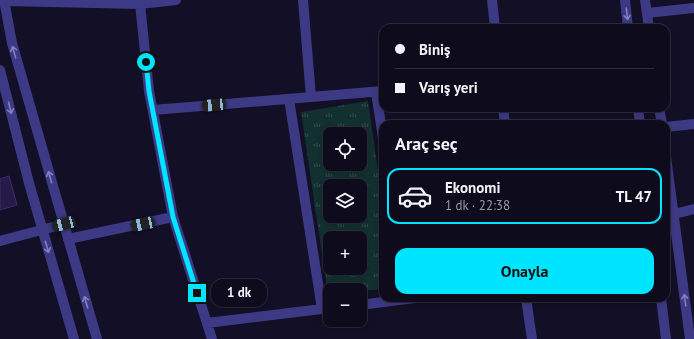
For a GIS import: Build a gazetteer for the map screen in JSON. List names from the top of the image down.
{
  "page": {
    "banner": ["Biniş", "Varış yeri"],
    "heading": "Araç seç",
    "map_buttons": ["+", "−"],
    "list": [
      {
        "name": "Ekonomi",
        "note": "1 dk · 22:38",
        "value": "TL 47"
      }
    ],
    "buttons": "Onayla",
    "bubble": "1 dk"
  }
}
